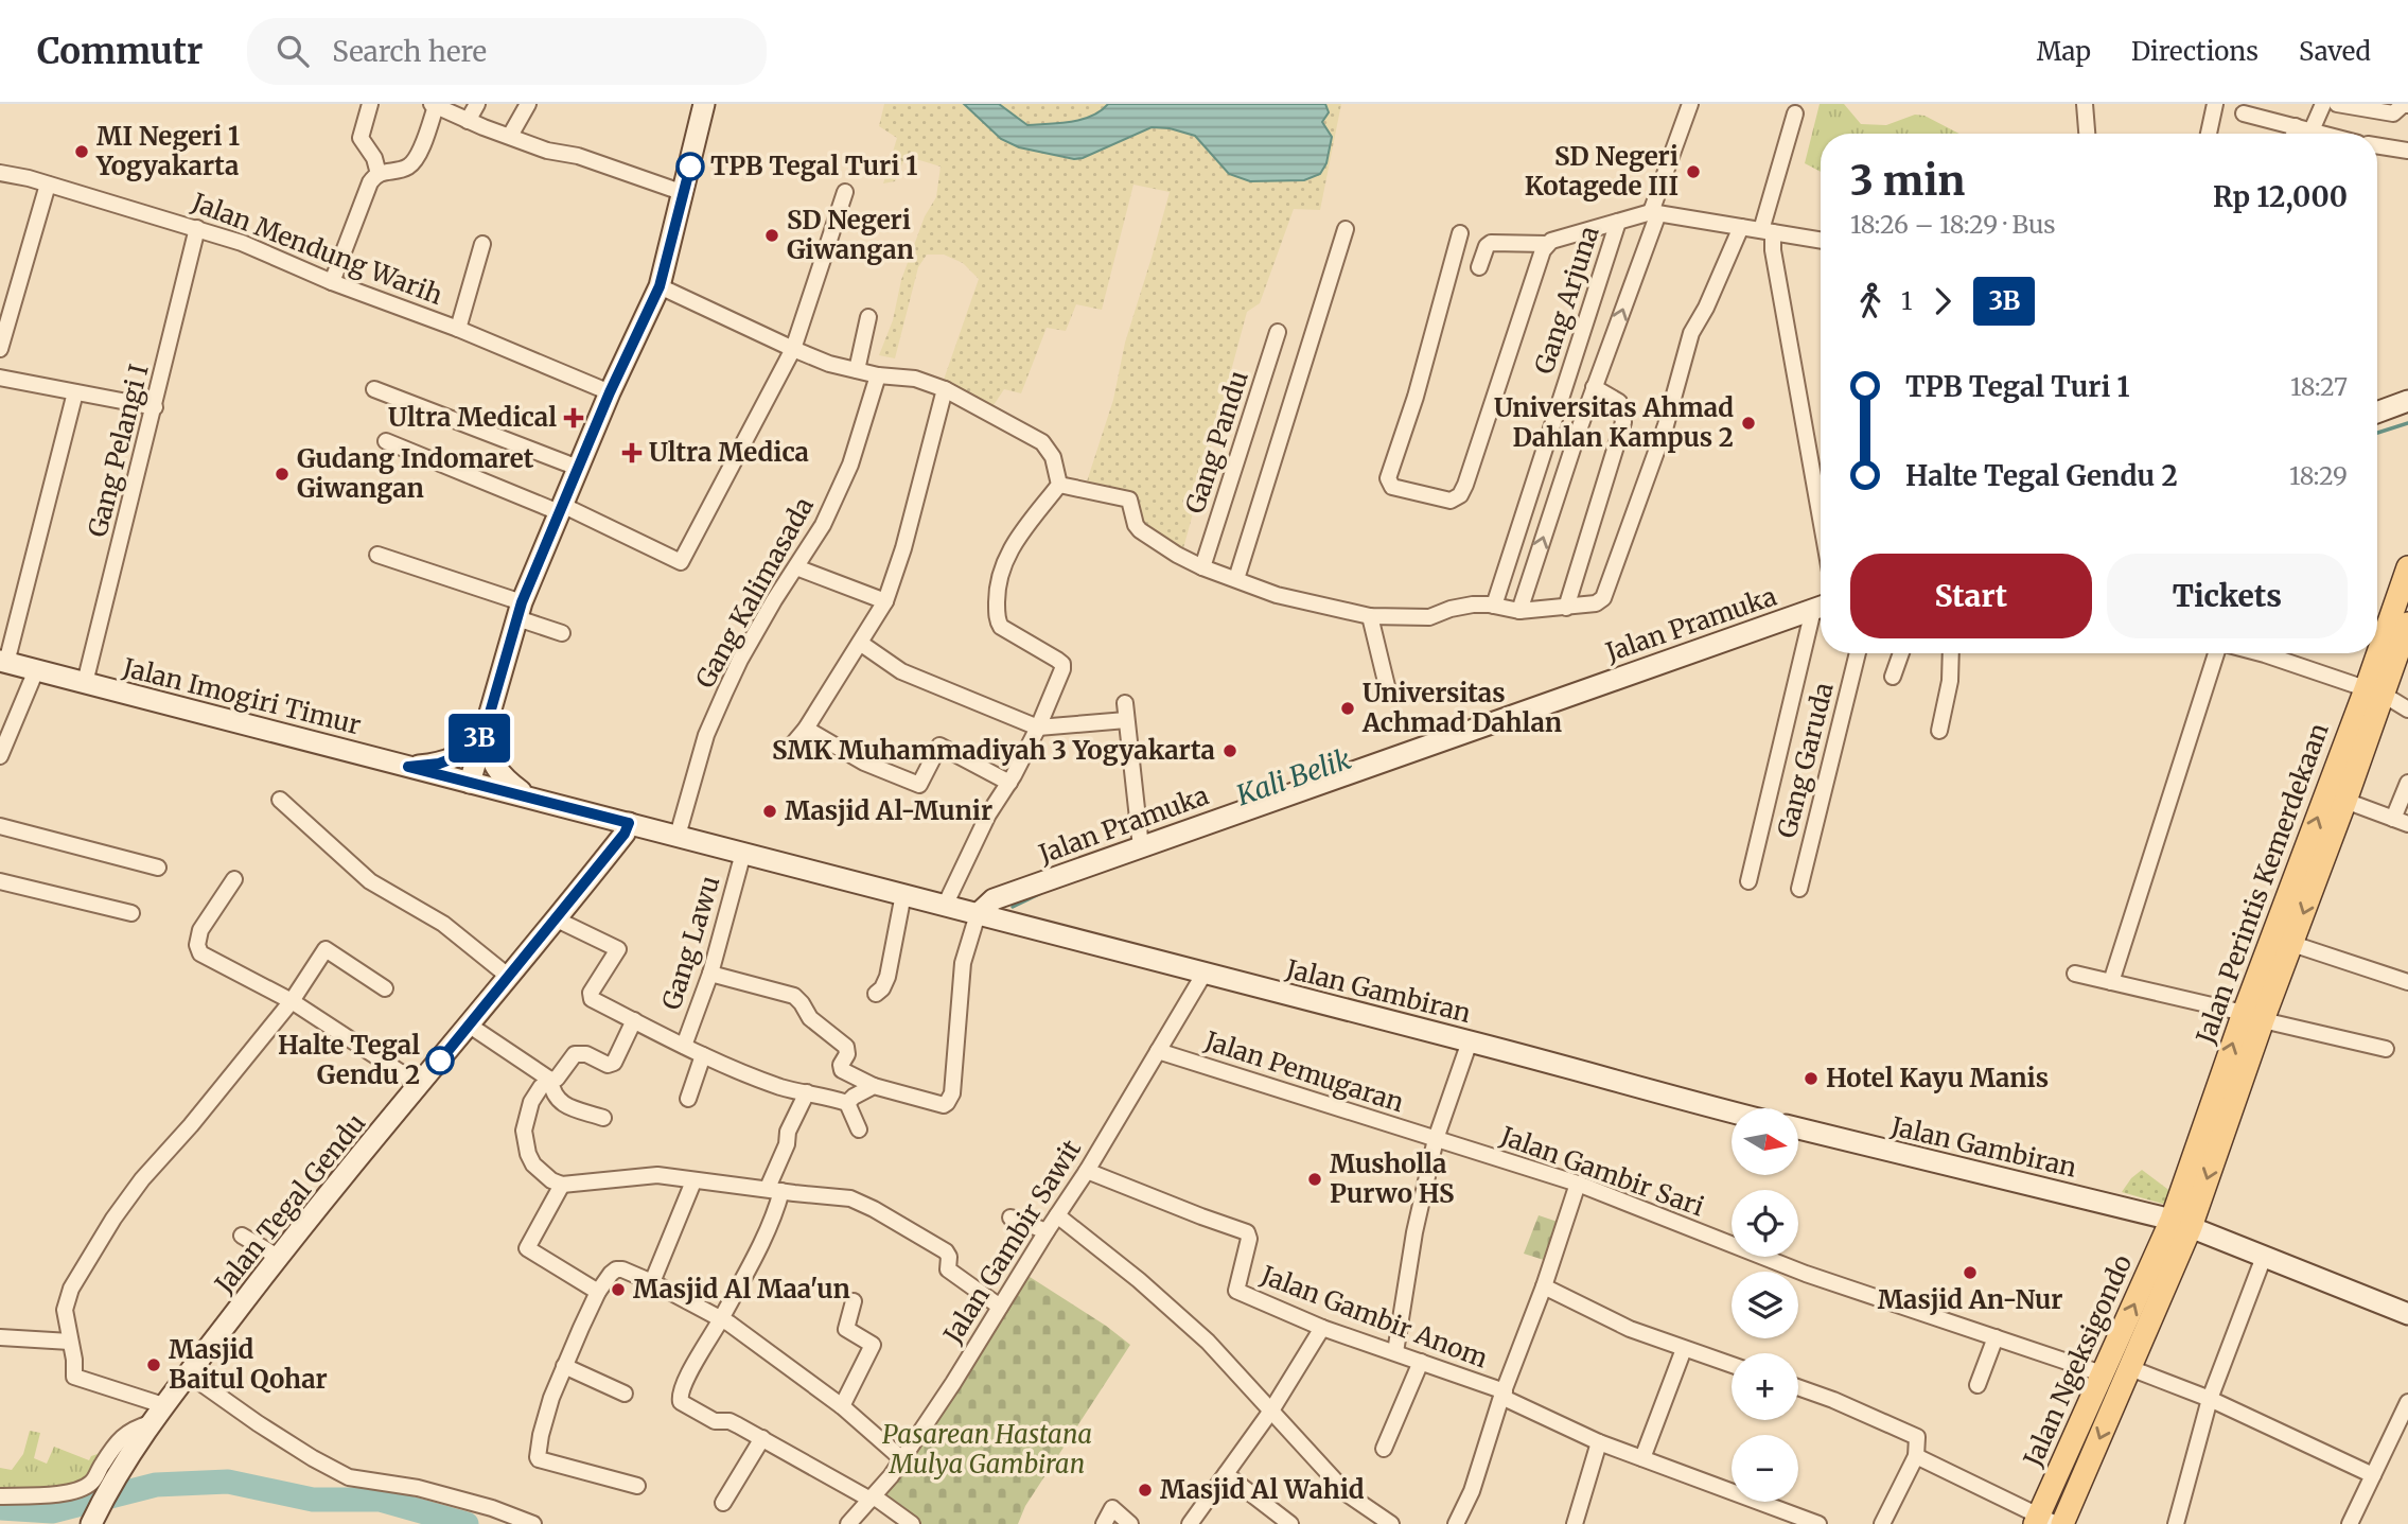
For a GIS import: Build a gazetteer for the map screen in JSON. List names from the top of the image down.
{
  "streets": {
    "main road": [
      "Jalan Pramuka",
      "Jalan Imogiri Timur",
      "Jalan Perintis Kemerdekaan",
      "Jalan Gambiran",
      "Jalan Tegal Gendu",
      "Jalan Ngeksigondo"
    ],
    "street": [
      "Jalan Mendung Warih",
      "Gang Arjuna",
      "Gang Pandu",
      "Gang Pelangi I",
      "Gang Kalimasada",
      "Gang Garuda",
      "Gang Lawu",
      "Jalan Pemugaran",
      "Jalan Gambir Sari",
      "Jalan Gambir Sawit",
      "Jalan Gambir Anom"
    ]
  },
  "crossings": [
    ["Jalan Mendung Warih", "Gang Pelangi I"],
    ["Gang Pelangi I", "Jalan Imogiri Timur"],
    ["Jalan Pramuka", "Jalan Gambiran"],
    ["Jalan Perintis Kemerdekaan", "Jalan Gambiran"],
    ["Jalan Perintis Kemerdekaan", "Jalan Ngeksigondo"],
    ["Jalan Gambiran", "Jalan Gambir Sawit"],
    ["Jalan Gambiran", "Jalan Ngeksigondo"],
    ["Jalan Pemugaran", "Jalan Gambir Sari"],
    ["Jalan Pemugaran", "Jalan Gambir Sawit"],
    ["Jalan Gambir Sari", "Jalan Ngeksigondo"],
    ["Jalan Gambir Sawit", "Jalan Gambir Anom"]
  ],
  "water": ["Kali Belik"],
  "parks": ["Pasarean Hastana Mulya Gambiran"],
  "places": {
    "other": [
      "MI Negeri 1 Yogyakarta",
      "TPB Tegal Turi 1",
      "SD Negeri Kotagede III",
      "SD Negeri Giwangan",
      "Universitas Ahmad Dahlan Kampus 2",
      "Gudang Indomaret Giwangan",
      "Universitas Achmad Dahlan",
      "SMK Muhammadiyah 3 Yogyakarta",
      "Masjid Al-Munir",
      "Halte Tegal Gendu 2",
      "Hotel Kayu Manis",
      "Musholla Purwo HS",
      "Masjid An-Nur",
      "Masjid Al Maa'un",
      "Masjid Baitul Qohar",
      "Masjid Al Wahid"
    ],
    "health": ["Ultra Medical", "Ultra Medica"]
  },
  "lines": ["bus line 3B"],
  "north": "right",
  "page": {
    "header": "Commutr",
    "search": "Search here",
    "nav": ["Map", "Directions", "Saved"],
    "on_map": "3B",
    "heading": ["3 min", "18:26 – 18:29 · Bus", "Rp 12,000"],
    "legs": ["1", "3B"],
    "list": [
      {
        "name": "TPB Tegal Turi 1",
        "value": "18:27"
      },
      {
        "name": "Halte Tegal Gendu 2",
        "value": "18:29"
      }
    ],
    "buttons": ["Start", "Tickets"],
    "map_buttons": ["+", "−"]
  }
}
